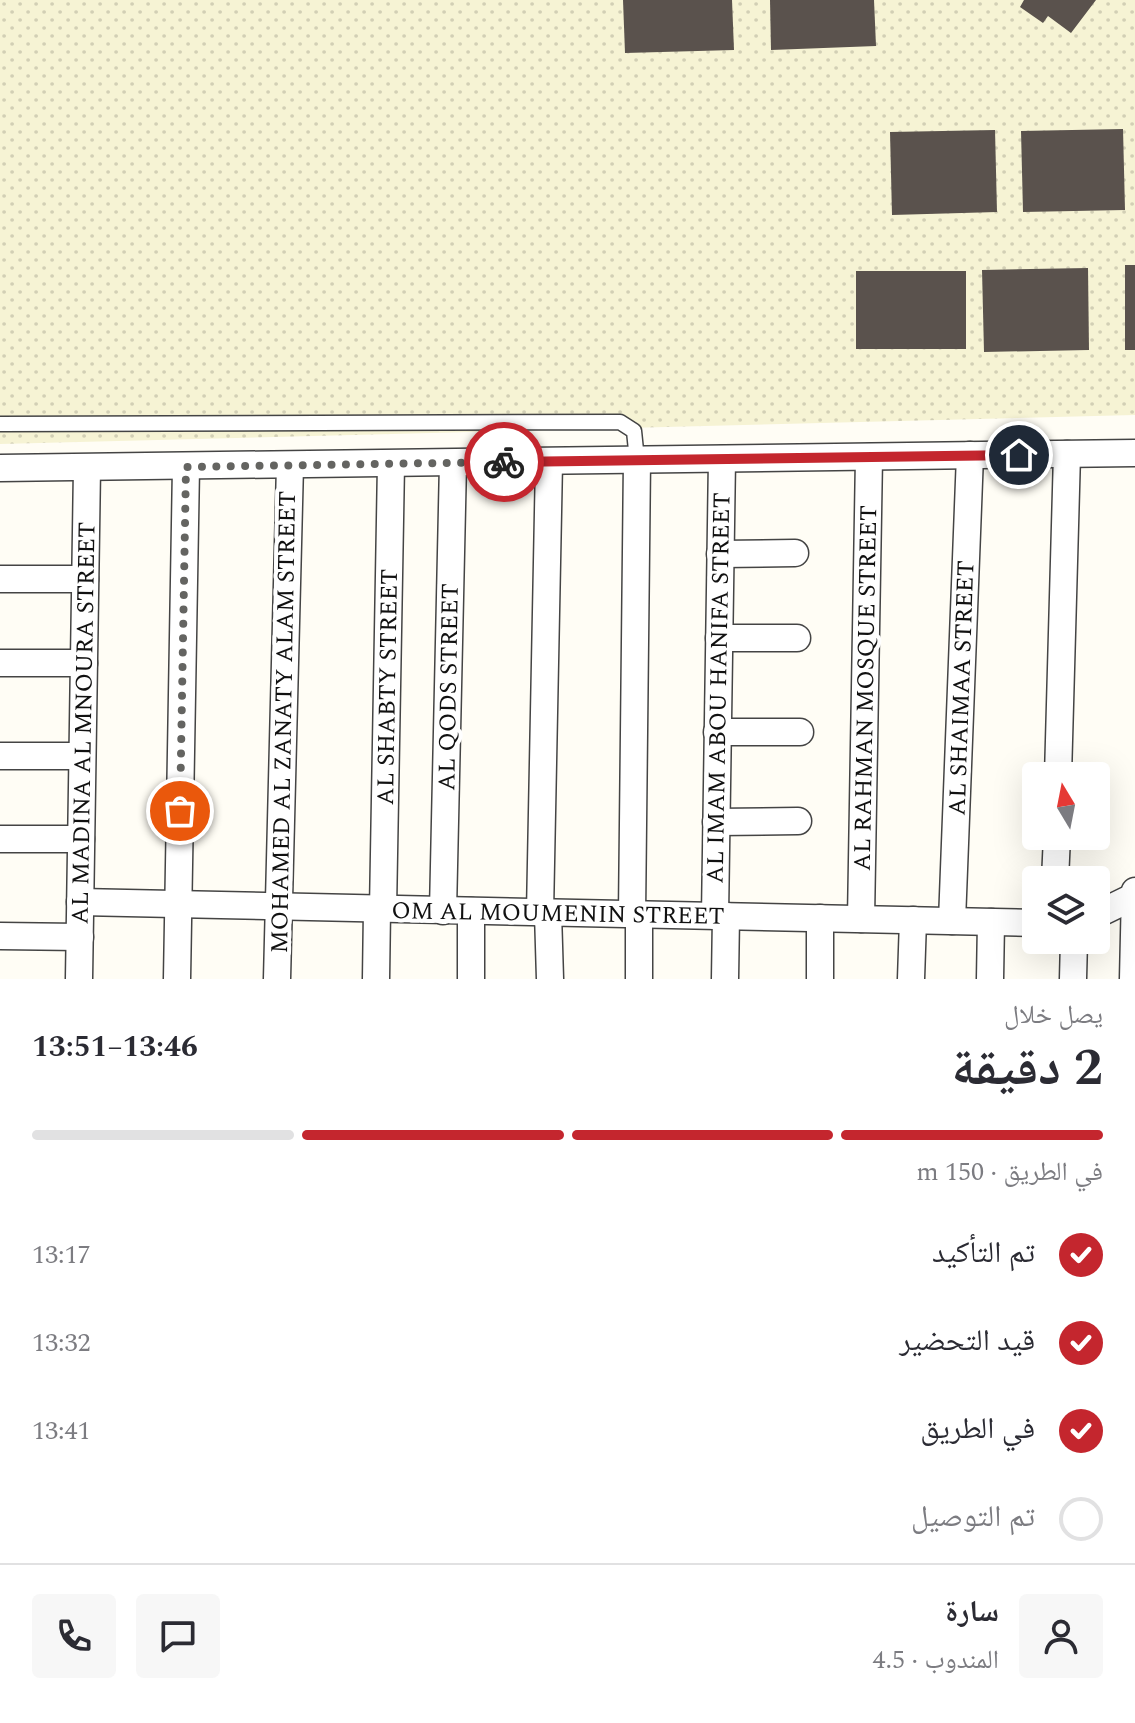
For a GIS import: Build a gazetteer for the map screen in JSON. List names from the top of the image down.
{
  "streets": {
    "street": [
      "AL SHABTY STREET",
      "AL QODS STREET",
      "AL IMAM ABOU HANIFA STREET",
      "AL RAHMAN MOSQUE STREET",
      "AL SHAIMAA STREET",
      "MOHAMED AL ZANATY ALAM STREET",
      "AL MADINA AL MNOURA STREET",
      "OM AL MOUMENIN STREET"
    ]
  },
  "crossings": [
    ["AL SHABTY STREET", "OM AL MOUMENIN STREET"],
    ["AL QODS STREET", "OM AL MOUMENIN STREET"],
    ["AL IMAM ABOU HANIFA STREET", "OM AL MOUMENIN STREET"],
    ["AL RAHMAN MOSQUE STREET", "OM AL MOUMENIN STREET"],
    ["AL SHAIMAA STREET", "OM AL MOUMENIN STREET"],
    ["MOHAMED AL ZANATY ALAM STREET", "OM AL MOUMENIN STREET"],
    ["AL MADINA AL MNOURA STREET", "OM AL MOUMENIN STREET"]
  ],
  "north": "top",
  "page": {
    "heading": ["2 دقيقة", "يصل خلال", "13:46–13:51"],
    "panel": ["سارة", "المندوب · 4.5"],
    "bar": "في الطريق · 150 m",
    "list": [
      ["تم التأكيد", "13:17"],
      ["قيد التحضير", "13:32"],
      ["في الطريق", "13:41"],
      "تم التوصيل"
    ]
  }
}
